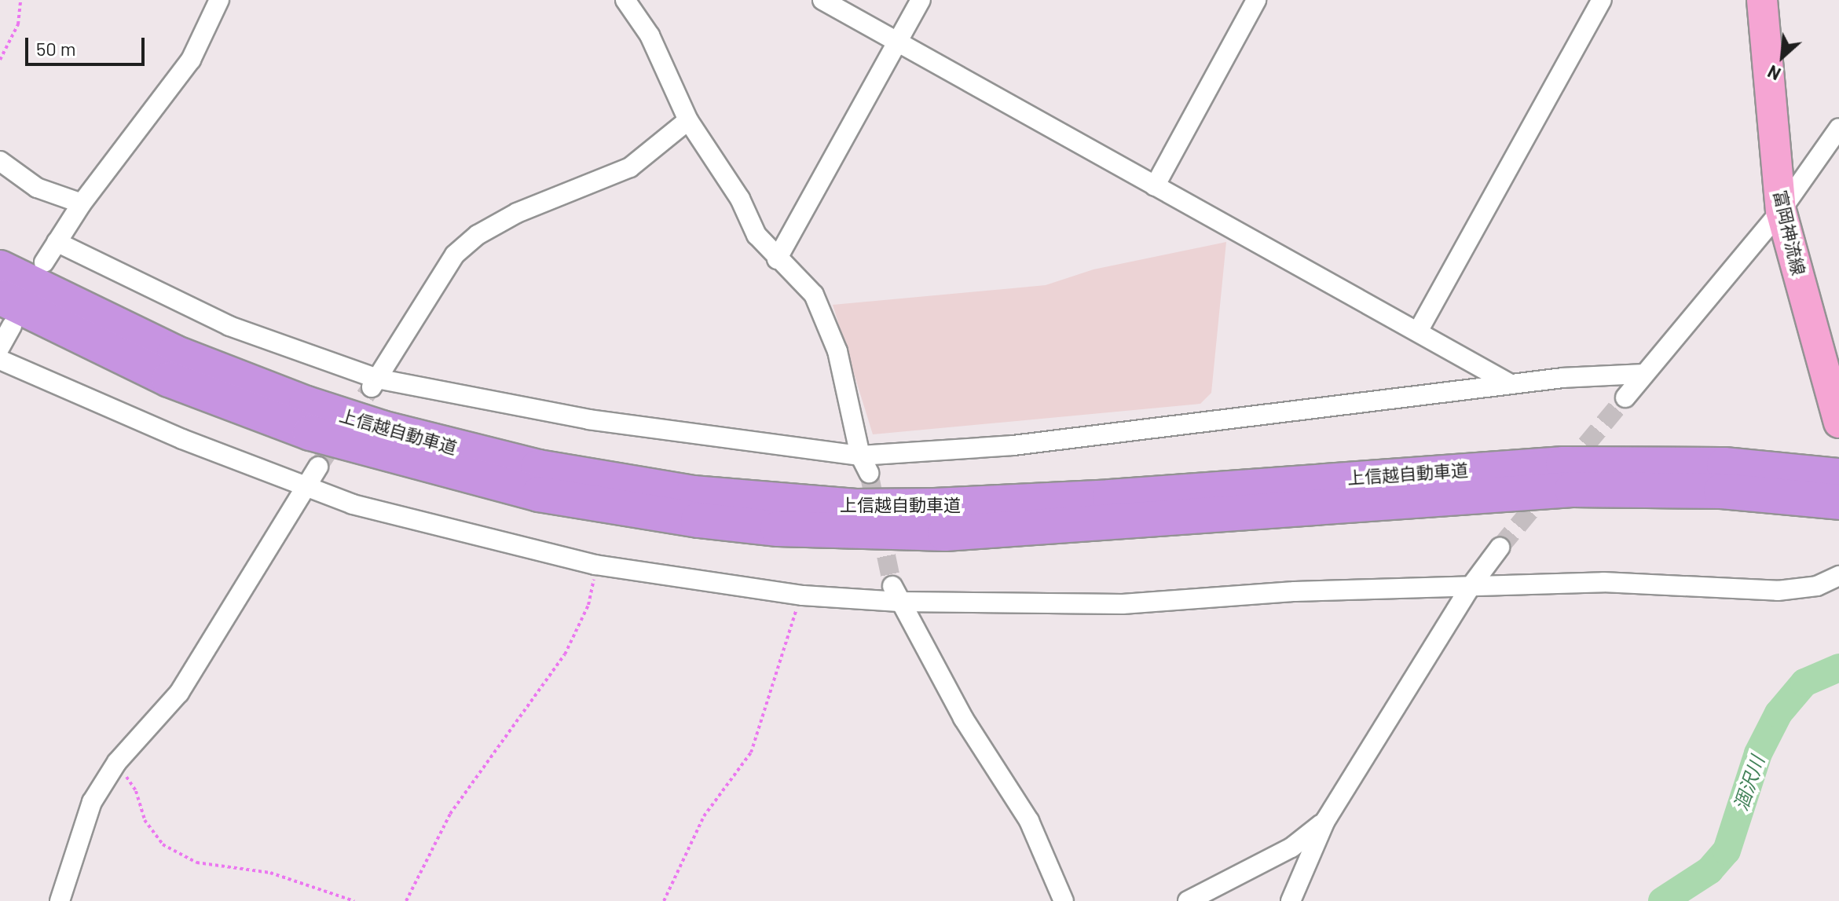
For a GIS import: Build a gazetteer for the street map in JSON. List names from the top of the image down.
{
  "streets": {
    "highway": ["上信越自動車道"],
    "main road": ["富岡神流線"]
  },
  "water": ["涸沢川"],
  "scale_bar": "50 m",
  "north": "bottom left"
}
